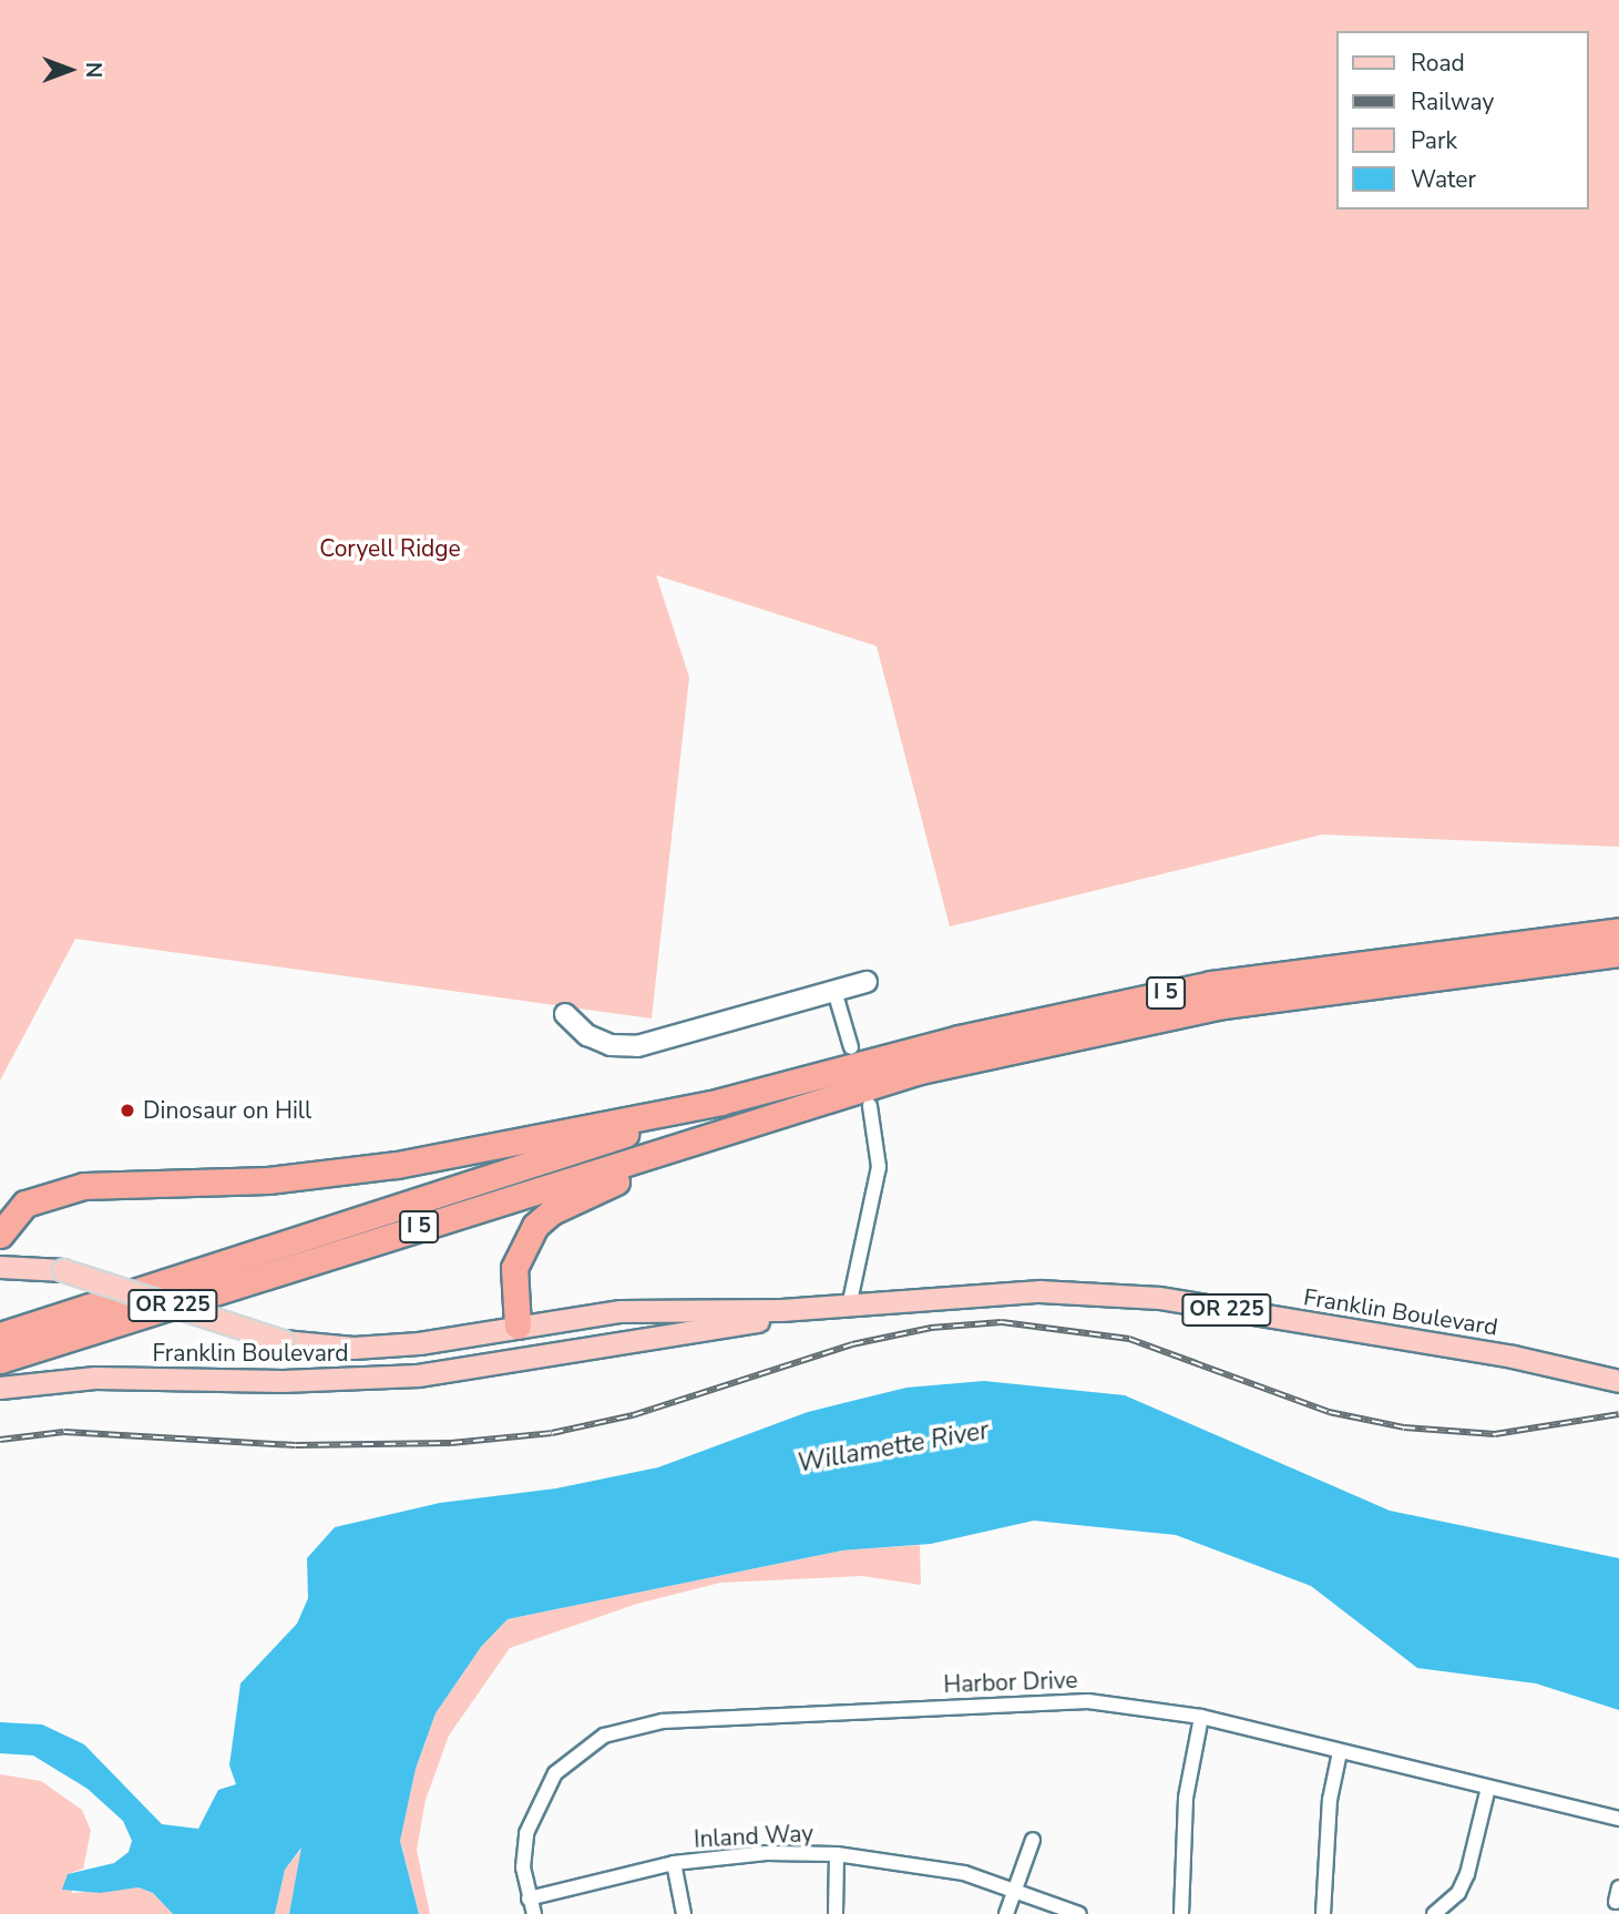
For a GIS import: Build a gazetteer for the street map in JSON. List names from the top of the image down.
{
  "streets": {
    "highway": ["I 5"],
    "main road": ["OR 225", "Franklin Boulevard"],
    "street": ["Harbor Drive", "Inland Way"]
  },
  "crossings": [
    ["OR 225", "Franklin Boulevard"],
    ["Harbor Drive", "Inland Way"]
  ],
  "water": ["Willamette River"],
  "parks": ["Coryell Ridge"],
  "places": ["Dinosaur on Hill"],
  "legend": [
    "Road",
    "Railway",
    "Park",
    "Water"
  ],
  "north": "right"
}
